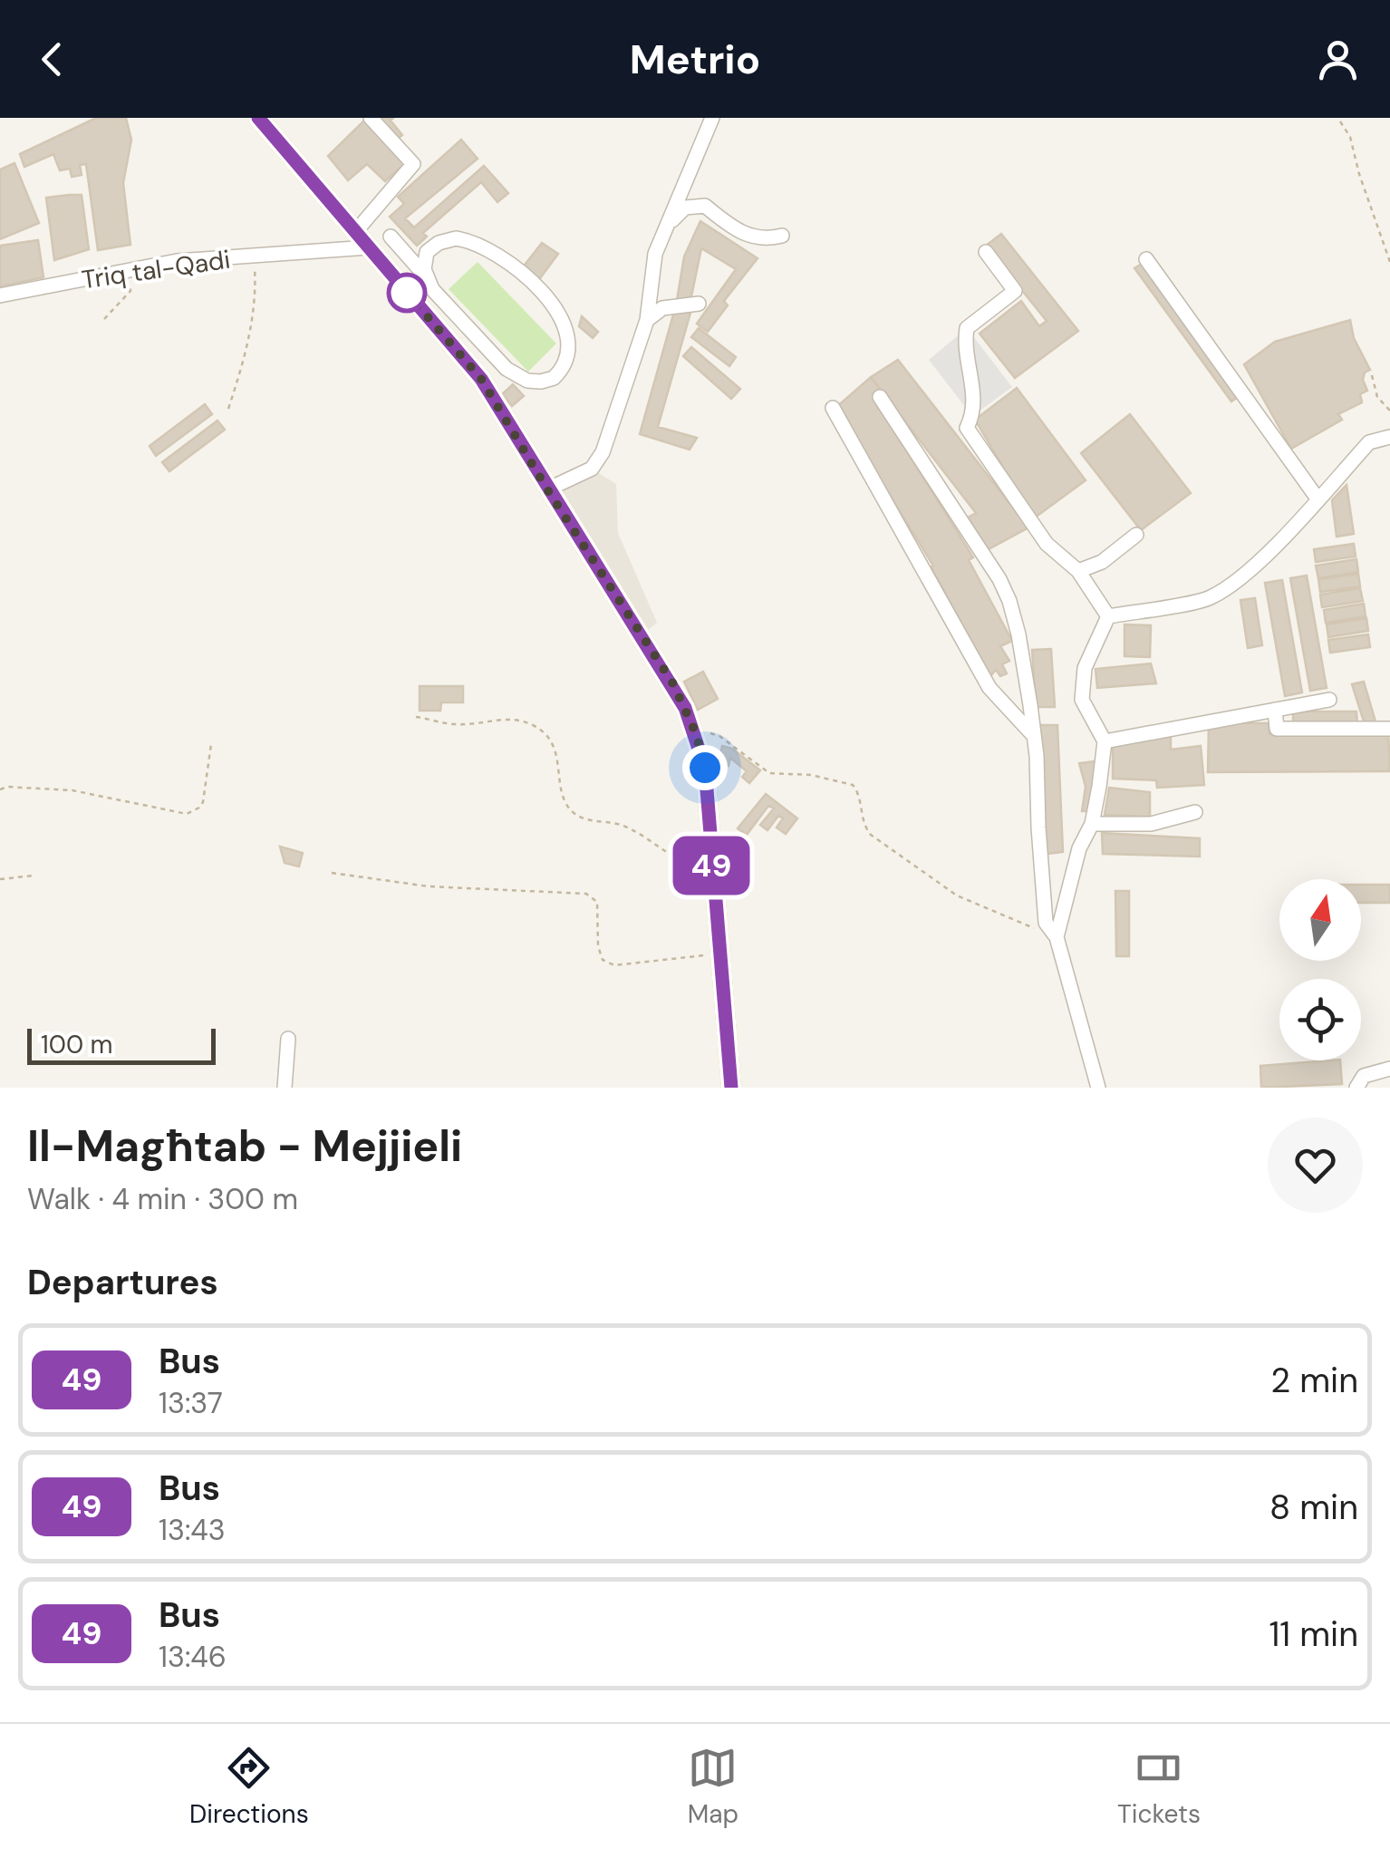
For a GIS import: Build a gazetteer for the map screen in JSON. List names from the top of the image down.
{
  "streets": {
    "street": ["Triq tal-Qadi"]
  },
  "lines": ["bus line 49"],
  "scale_bar": "100 m",
  "north": "top",
  "page": {
    "header": "Metrio",
    "on_map": "49",
    "scale": "100 m",
    "heading": [
      ["Il-Magħtab - Mejjieli", "Walk · 4 min · 300 m"],
      "Departures"
    ],
    "list": [
      {
        "mark": "49",
        "name": "Bus",
        "note": "13:37",
        "value": "2 min"
      },
      {
        "mark": "49",
        "name": "Bus",
        "note": "13:43",
        "value": "8 min"
      },
      {
        "mark": "49",
        "name": "Bus",
        "note": "13:46",
        "value": "11 min"
      }
    ],
    "tabs": ["Directions", "Map", "Tickets"]
  }
}
